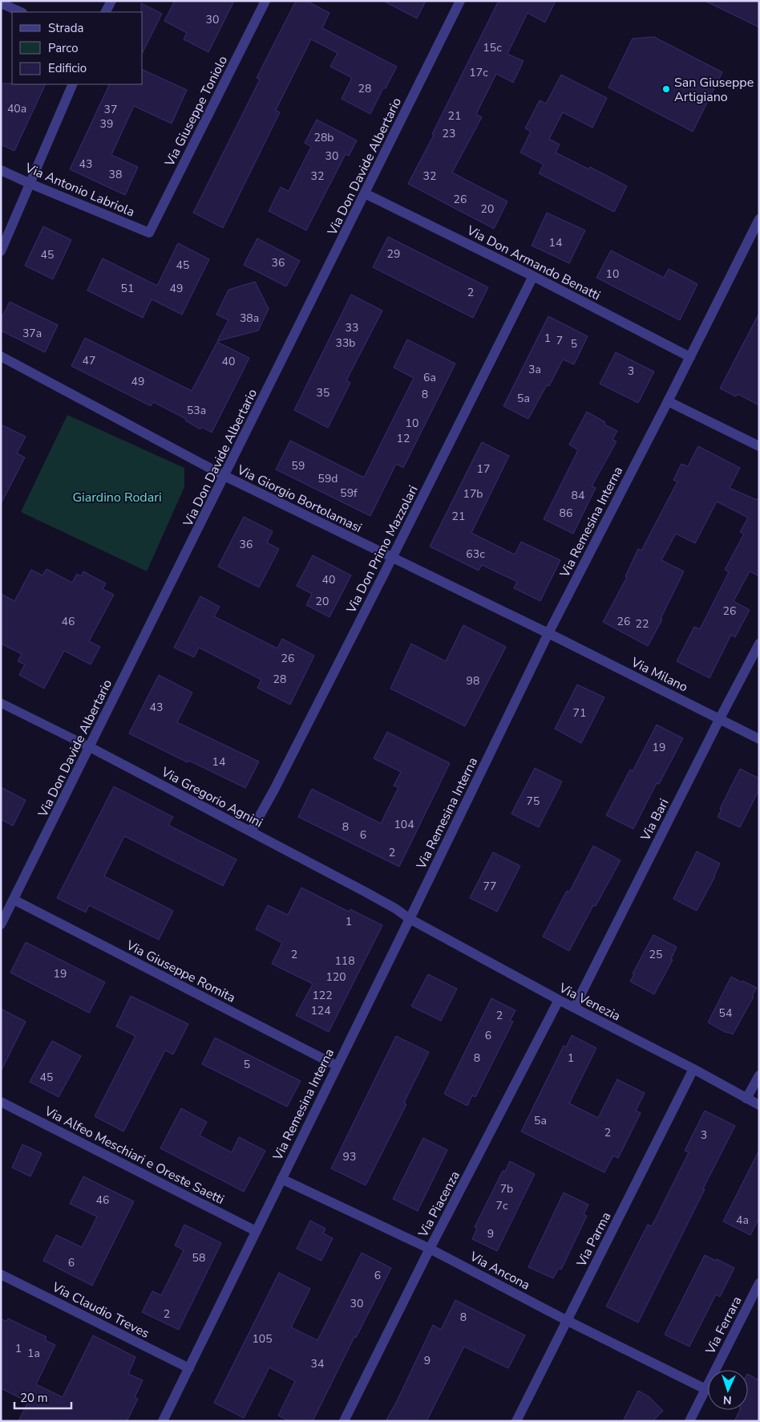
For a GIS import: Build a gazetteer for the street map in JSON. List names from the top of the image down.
{
  "streets": {
    "street": [
      "Via Giuseppe Toniolo",
      "Via Don Davide Albertario",
      "Via Antonio Labriola",
      "Via Don Armando Benatti",
      "Via Giorgio Bortolamasi",
      "Via Remesina Interna",
      "Via Don Primo Mazzolari",
      "Via Milano",
      "Via Gregorio Agnini",
      "Via Bari",
      "Via Giuseppe Romita",
      "Via Venezia",
      "Via Alfeo Meschiari e Oreste Saetti",
      "Via Piacenza",
      "Via Parma",
      "Via Ancona",
      "Via Claudio Treves",
      "Via Ferrara"
    ]
  },
  "crossings": [
    ["Via Giuseppe Toniolo", "Via Antonio Labriola"],
    ["Via Don Davide Albertario", "Via Don Armando Benatti"],
    ["Via Don Davide Albertario", "Via Giorgio Bortolamasi"],
    ["Via Don Davide Albertario", "Via Gregorio Agnini"],
    ["Via Don Davide Albertario", "Via Giuseppe Romita"],
    ["Via Don Armando Benatti", "Via Remesina Interna"],
    ["Via Don Armando Benatti", "Via Don Primo Mazzolari"],
    ["Via Giorgio Bortolamasi", "Via Remesina Interna"],
    ["Via Giorgio Bortolamasi", "Via Don Primo Mazzolari"],
    ["Via Giorgio Bortolamasi", "Via Milano"],
    ["Via Remesina Interna", "Via Milano"],
    ["Via Remesina Interna", "Via Gregorio Agnini"],
    ["Via Remesina Interna", "Via Giuseppe Romita"],
    ["Via Remesina Interna", "Via Venezia"],
    ["Via Remesina Interna", "Via Alfeo Meschiari e Oreste Saetti"],
    ["Via Remesina Interna", "Via Ancona"],
    ["Via Remesina Interna", "Via Claudio Treves"],
    ["Via Don Primo Mazzolari", "Via Gregorio Agnini"],
    ["Via Milano", "Via Bari"],
    ["Via Gregorio Agnini", "Via Venezia"],
    ["Via Bari", "Via Venezia"],
    ["Via Venezia", "Via Piacenza"],
    ["Via Venezia", "Via Parma"],
    ["Via Piacenza", "Via Ancona"],
    ["Via Parma", "Via Ancona"],
    ["Via Ancona", "Via Ferrara"]
  ],
  "parks": ["Giardino Rodari"],
  "places": ["San Giuseppe Artigiano"],
  "house_numbers": [
    "30",
    "15c",
    "17c",
    "28",
    "40a",
    "37",
    "21",
    "39",
    "23",
    "28b",
    "30",
    "43",
    "38",
    "32",
    "32",
    "26",
    "20",
    "14",
    "29",
    "45",
    "36",
    "45",
    "10",
    "51",
    "49",
    "2",
    "38a",
    "33",
    "37a",
    "1",
    "7",
    "33b",
    "5",
    "47",
    "40",
    "3a",
    "3",
    "6a",
    "49",
    "35",
    "8",
    "5a",
    "53a",
    "10",
    "12",
    "59",
    "17",
    "59d",
    "59f",
    "17b",
    "84",
    "86",
    "21",
    "36",
    "63c",
    "40",
    "20",
    "26",
    "46",
    "26",
    "22",
    "26",
    "28",
    "98",
    "43",
    "71",
    "19",
    "14",
    "75",
    "104",
    "8",
    "6",
    "2",
    "77",
    "1",
    "2",
    "25",
    "118",
    "19",
    "120",
    "122",
    "124",
    "54",
    "2",
    "6",
    "8",
    "1",
    "5",
    "45",
    "5a",
    "2",
    "3",
    "93",
    "7b",
    "46",
    "7c",
    "4a",
    "9",
    "58",
    "6",
    "6",
    "30",
    "2",
    "8",
    "105",
    "1",
    "1a",
    "9",
    "34"
  ],
  "legend": ["Strada", "Parco", "Edificio"],
  "scale_bar": "20 m",
  "north": "bottom"
}
